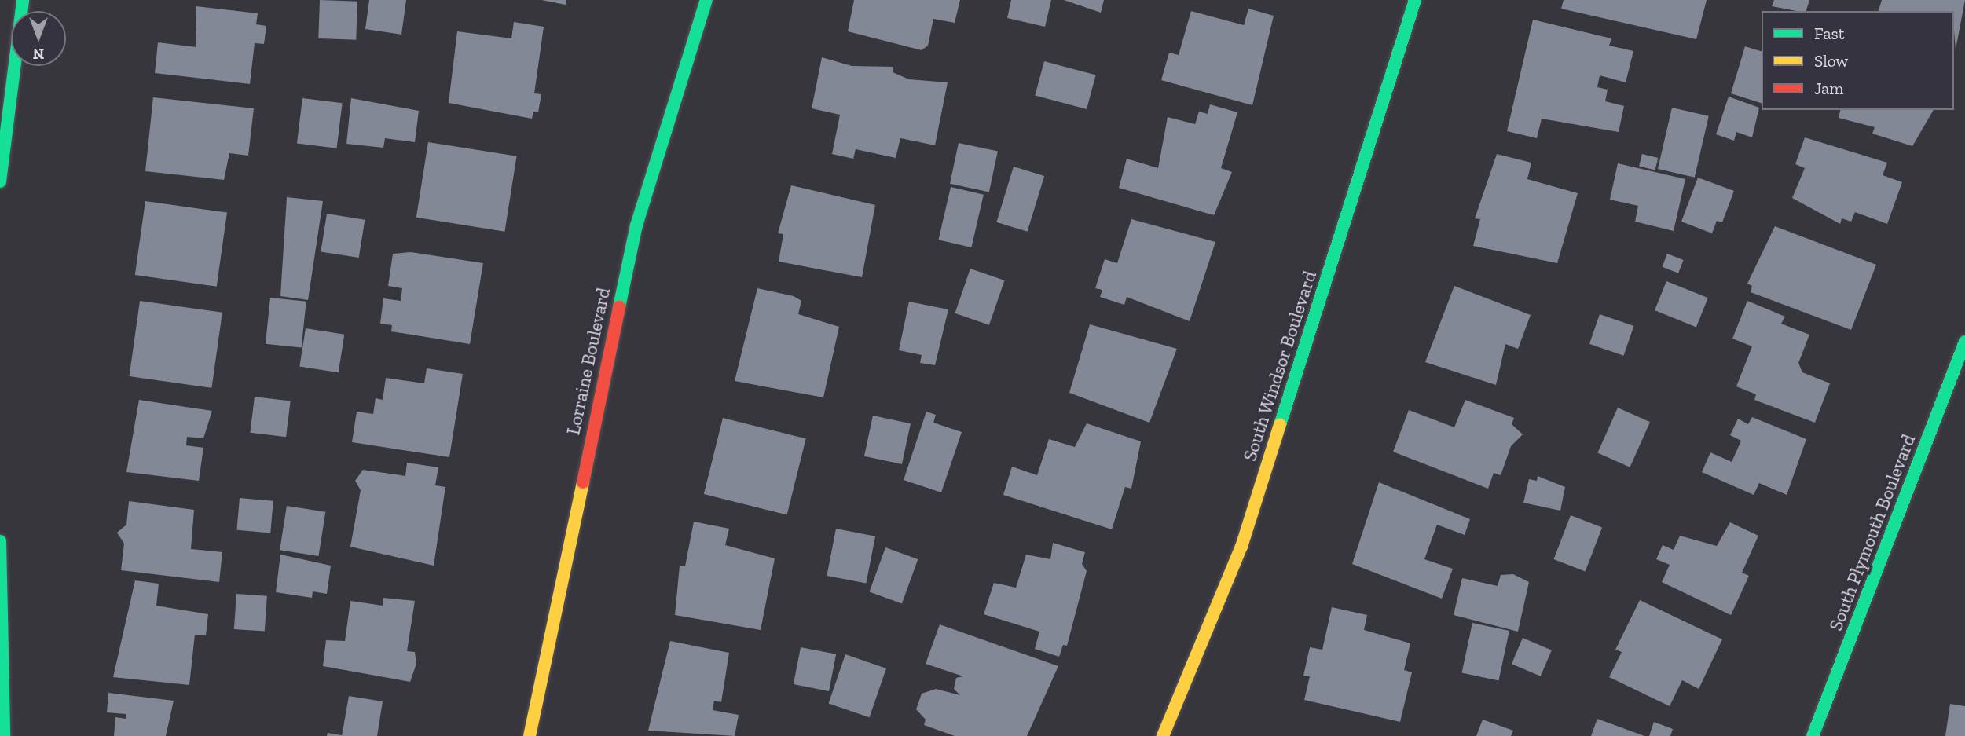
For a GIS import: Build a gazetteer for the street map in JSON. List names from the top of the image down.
{
  "streets": {
    "street": ["Lorraine Boulevard", "South Windsor Boulevard", "South Plymouth Boulevard"]
  },
  "legend": ["Fast", "Slow", "Jam"],
  "north": "bottom"
}
